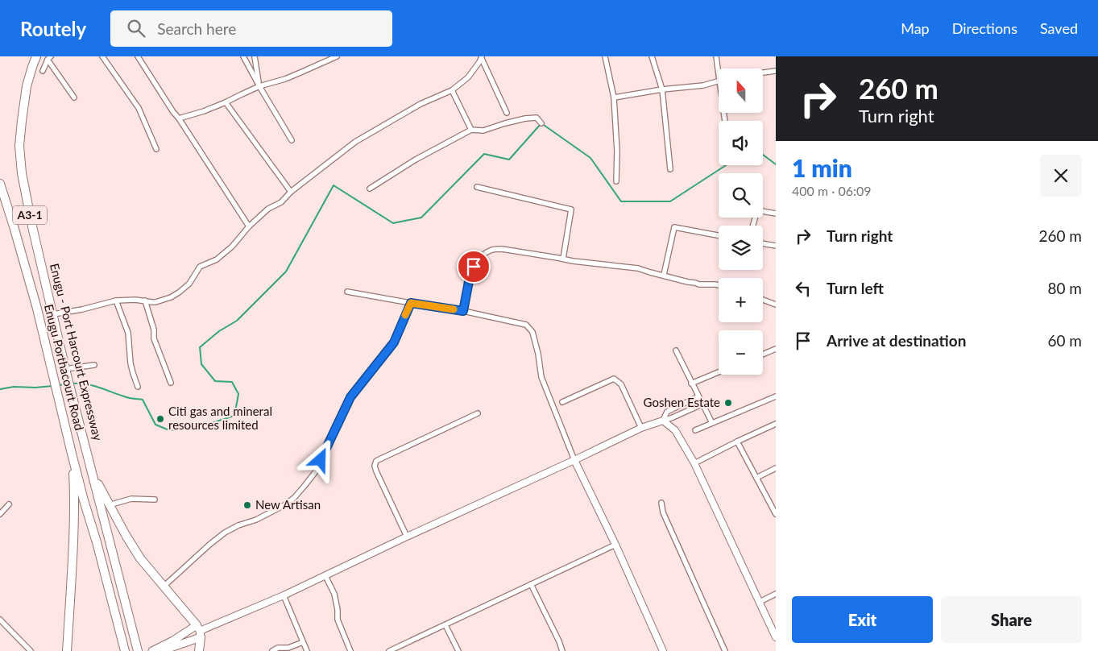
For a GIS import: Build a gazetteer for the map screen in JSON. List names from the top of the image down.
{
  "streets": {
    "highway": ["A3-1", "Enugu - Port Harcourt Expressway", "Enugu Porthacourt Road"]
  },
  "places": ["Goshen Estate", "Citi gas and mineral resources limited", "New Artisan"],
  "north": "top",
  "page": {
    "header": "Routely",
    "search": "Search here",
    "nav": ["Map", "Directions", "Saved"],
    "turn": ["260 m", "Turn right"],
    "map_buttons": ["+", "−"],
    "heading": ["1 min", "400 m · 06:09"],
    "list": [
      {
        "name": "Turn right",
        "value": "260 m"
      },
      {
        "name": "Turn left",
        "value": "80 m"
      },
      {
        "name": "Arrive at destination",
        "value": "60 m"
      }
    ],
    "buttons": ["Exit", "Share"]
  }
}
